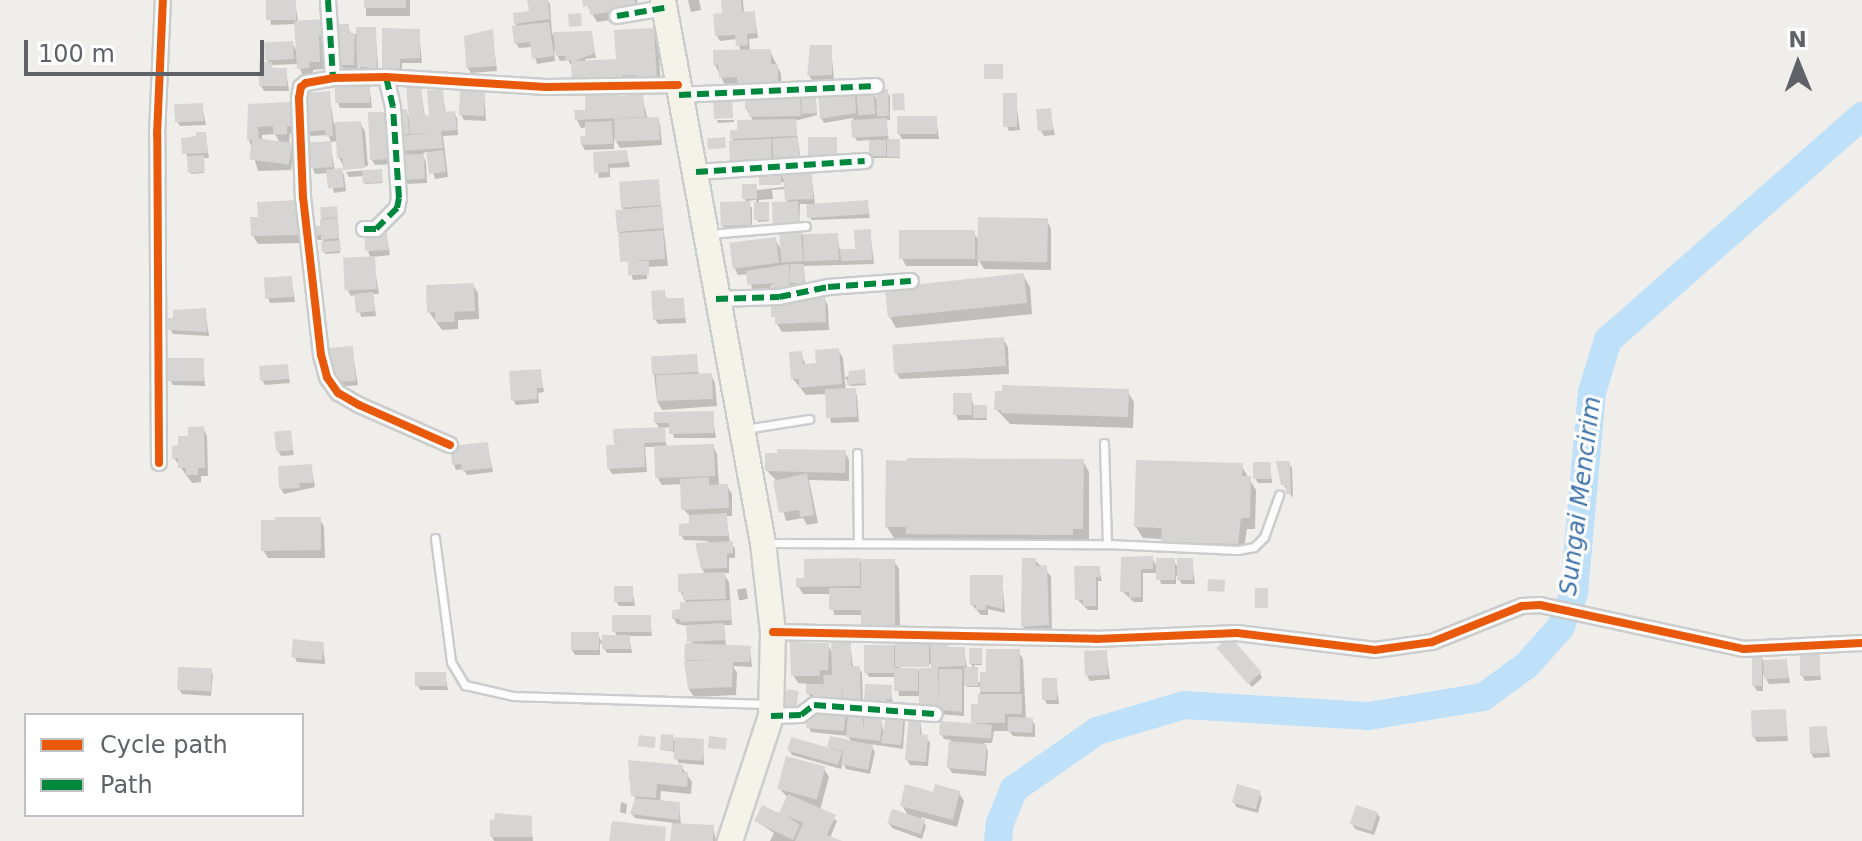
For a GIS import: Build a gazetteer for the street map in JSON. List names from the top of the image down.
{
  "water": ["Sungai Mencirim"],
  "legend": ["Cycle path", "Path"],
  "scale_bar": "100 m",
  "north": "top"
}
